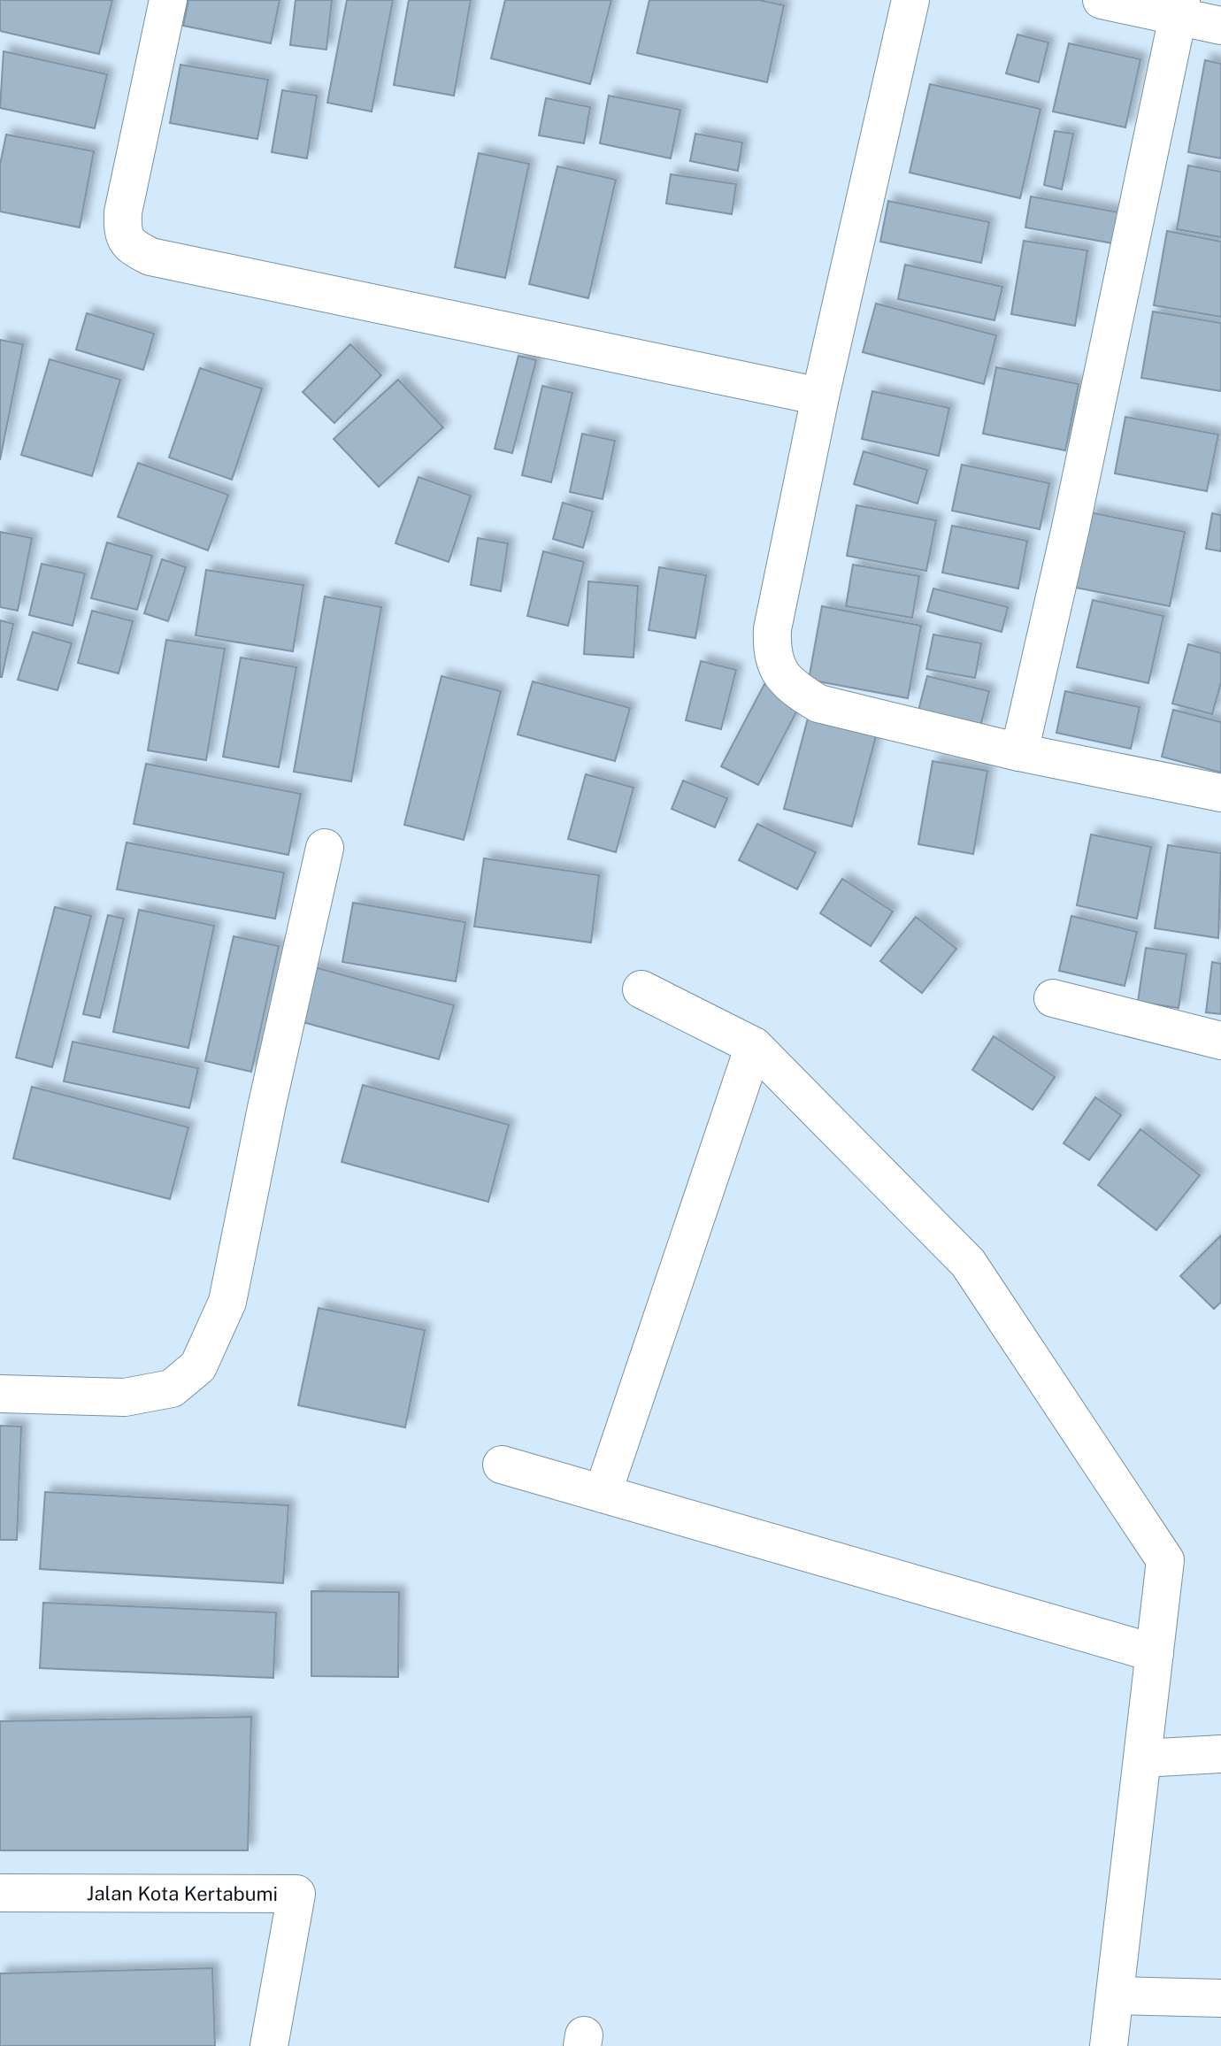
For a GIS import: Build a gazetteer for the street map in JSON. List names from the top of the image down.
{
  "streets": {
    "street": ["Jalan Kota Kertabumi"]
  }
}
